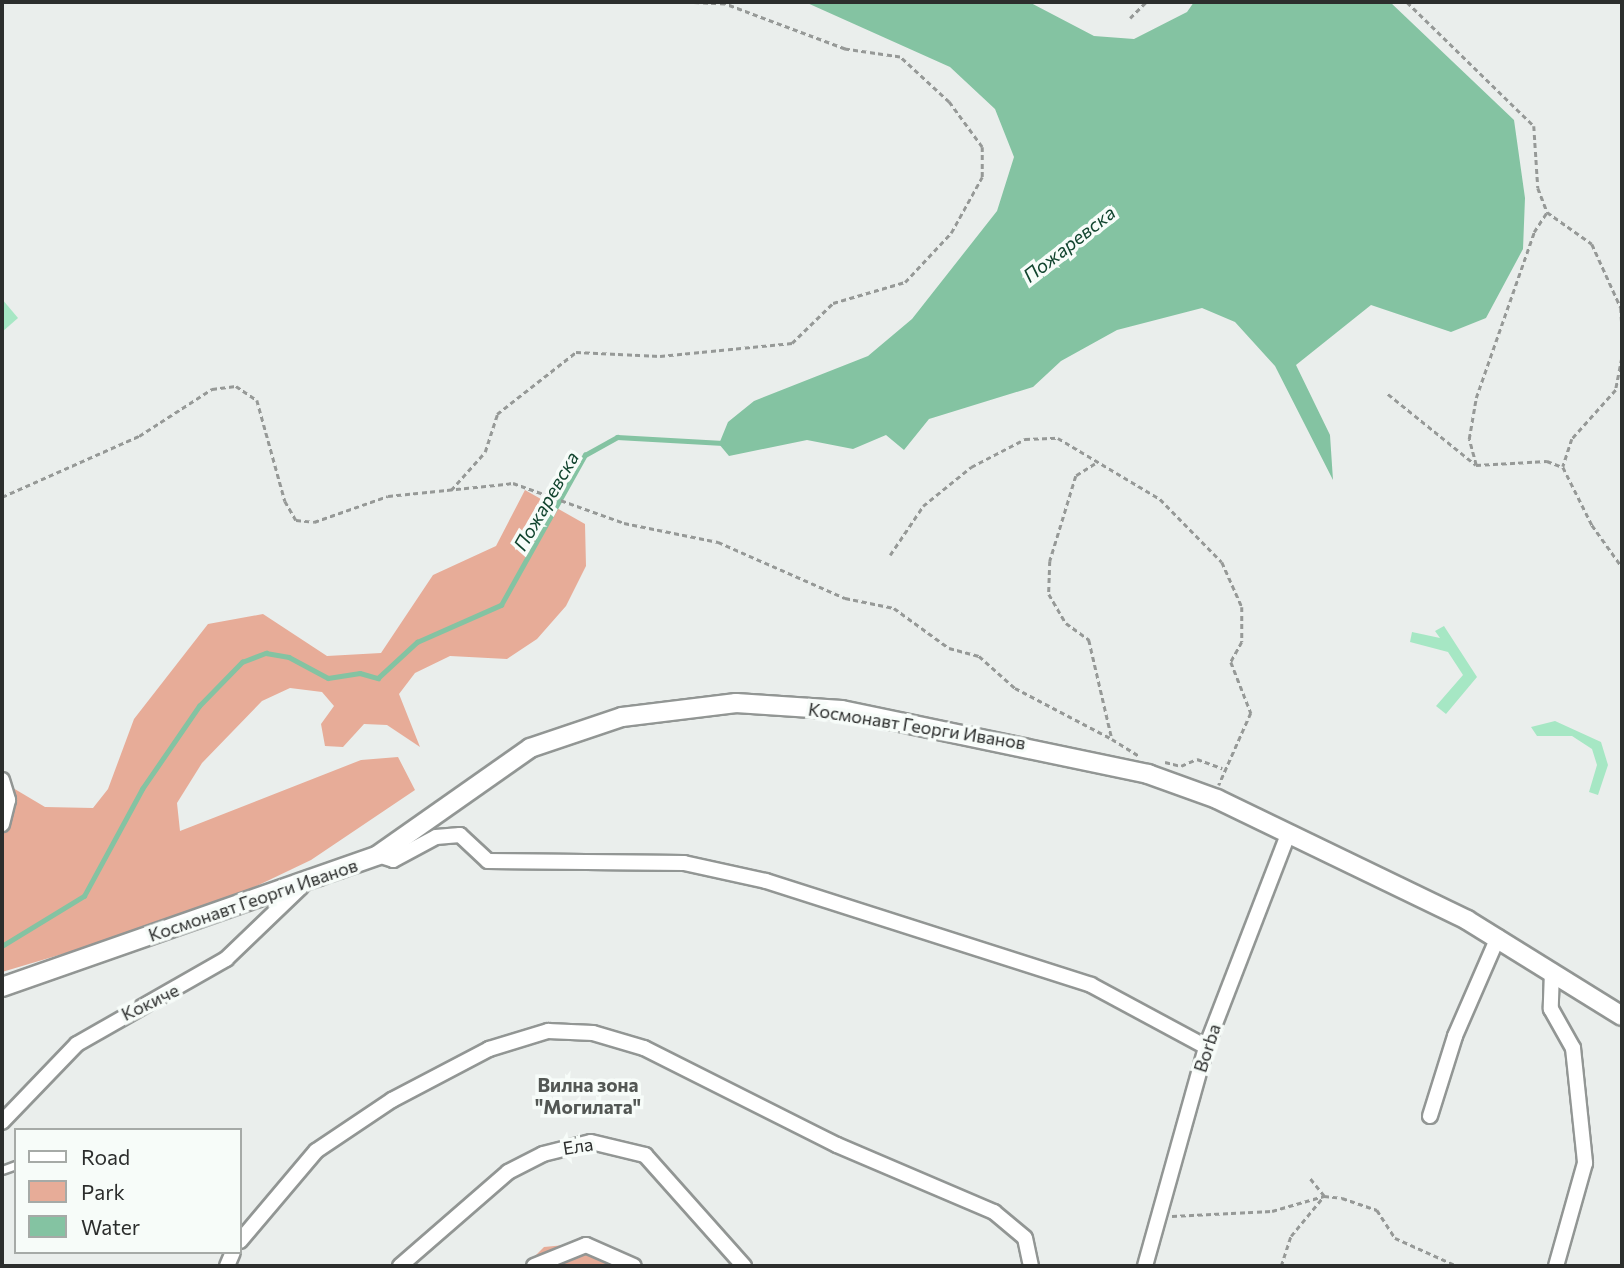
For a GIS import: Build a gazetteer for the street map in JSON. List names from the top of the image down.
{
  "streets": {
    "street": [
      "Космонавт Георги Иванов",
      "Кокиче",
      "Borba",
      "Ела"
    ]
  },
  "crossings": [
    ["Космонавт Георги Иванов", "Кокиче"],
    ["Космонавт Георги Иванов", "Borba"]
  ],
  "districts": ["Вилна зона \"Могилата\""],
  "water": ["Пожаревска"],
  "legend": ["Road", "Park", "Water"]
}
